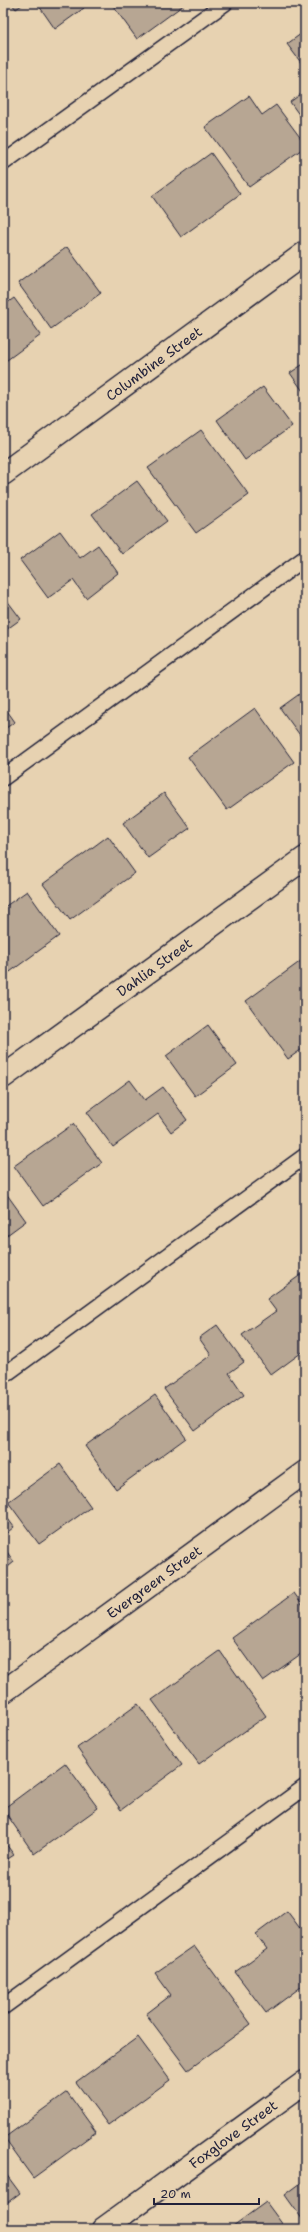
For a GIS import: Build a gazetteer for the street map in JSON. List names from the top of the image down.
{
  "streets": {
    "street": [
      "Columbine Street",
      "Dahlia Street",
      "Evergreen Street",
      "Foxglove Street"
    ]
  },
  "scale_bar": "20 m"
}
